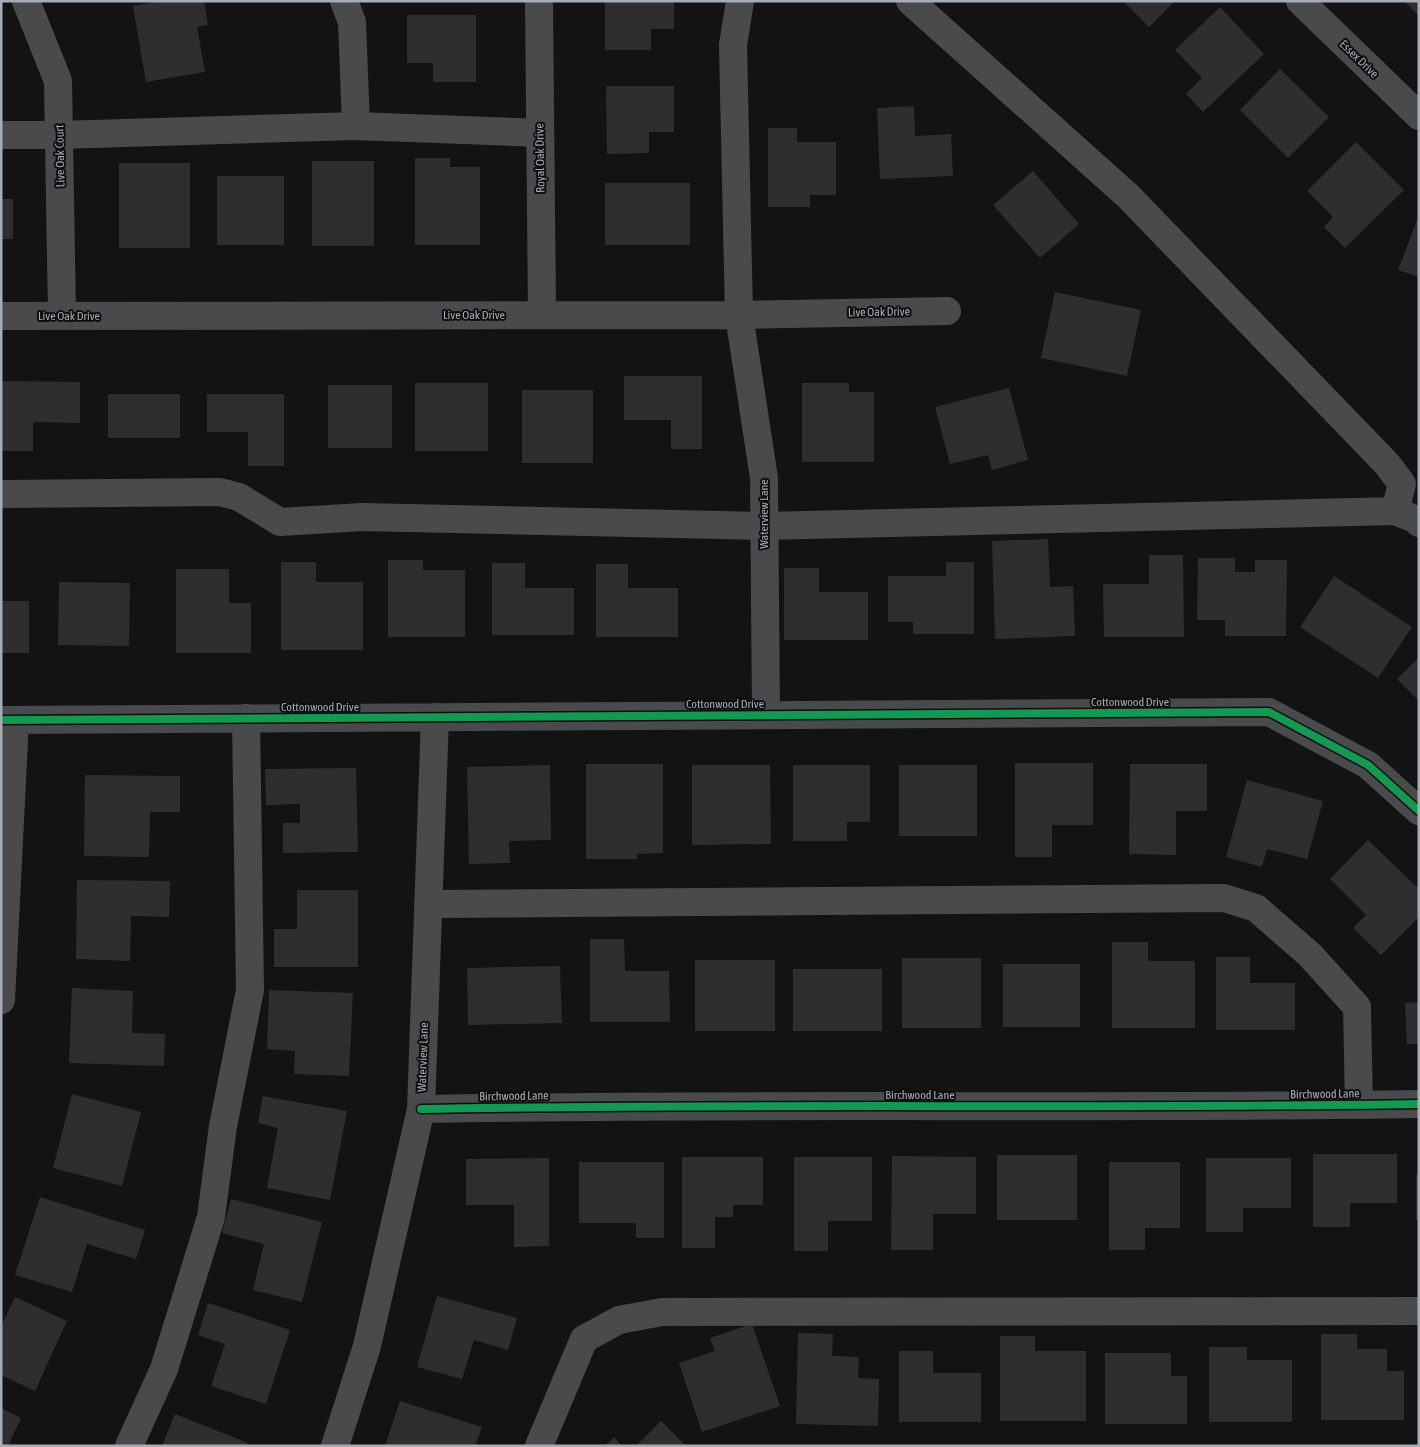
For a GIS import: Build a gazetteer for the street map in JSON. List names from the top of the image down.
{
  "streets": {
    "street": [
      "Essex Drive",
      "Live Oak Court",
      "Royal Oak Drive",
      "Live Oak Drive",
      "Waterview Lane",
      "Cottonwood Drive",
      "Birchwood Lane"
    ]
  },
  "crossings": [
    ["Live Oak Court", "Live Oak Drive"],
    ["Royal Oak Drive", "Live Oak Drive"],
    ["Live Oak Drive", "Waterview Lane"],
    ["Waterview Lane", "Cottonwood Drive"],
    ["Waterview Lane", "Birchwood Lane"]
  ]
}
